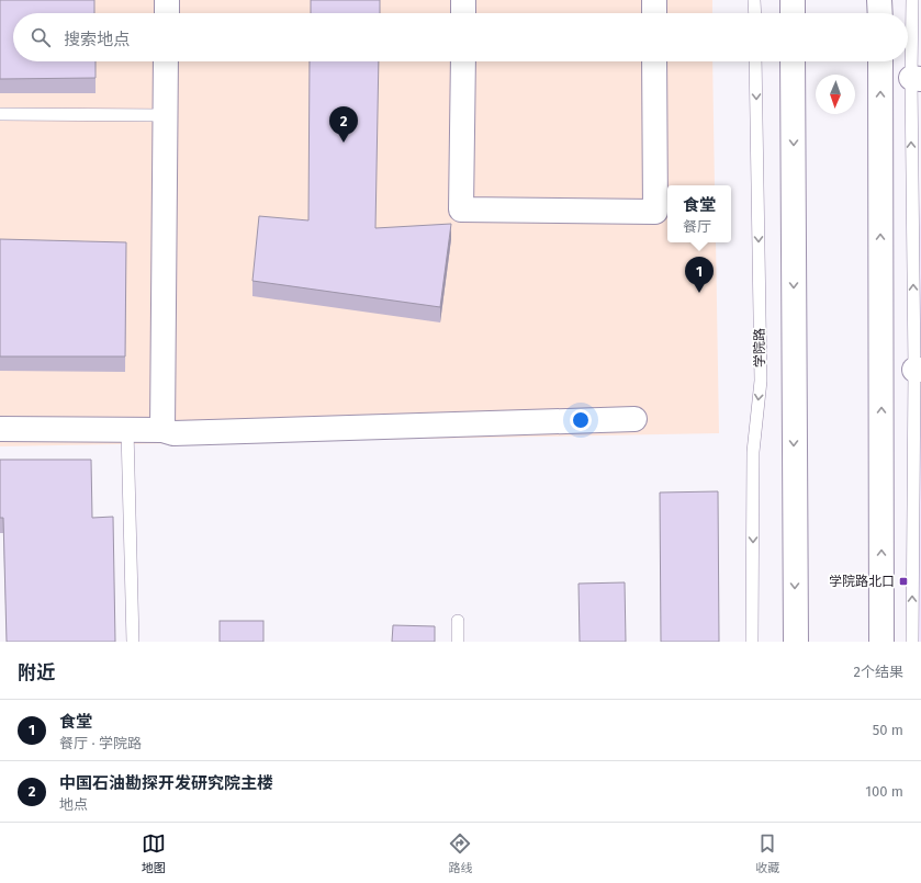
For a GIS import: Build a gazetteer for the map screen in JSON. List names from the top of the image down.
{
  "streets": {
    "lane": ["学院路"]
  },
  "one_way": ["学院路"],
  "places": {
    "transit": ["学院路北口"]
  },
  "north": "bottom",
  "page": {
    "search": "搜索地点",
    "pins": ["2", "1"],
    "popup": ["食堂", "餐厅"],
    "heading": ["附近", "2个结果"],
    "list": [
      {
        "mark": "1",
        "name": "食堂",
        "note": "餐厅 · 学院路",
        "value": "50 m"
      },
      {
        "mark": "2",
        "name": "中国石油勘探开发研究院主楼",
        "note": "地点",
        "value": "100 m"
      }
    ],
    "nav": ["地图", "路线", "收藏"]
  }
}
